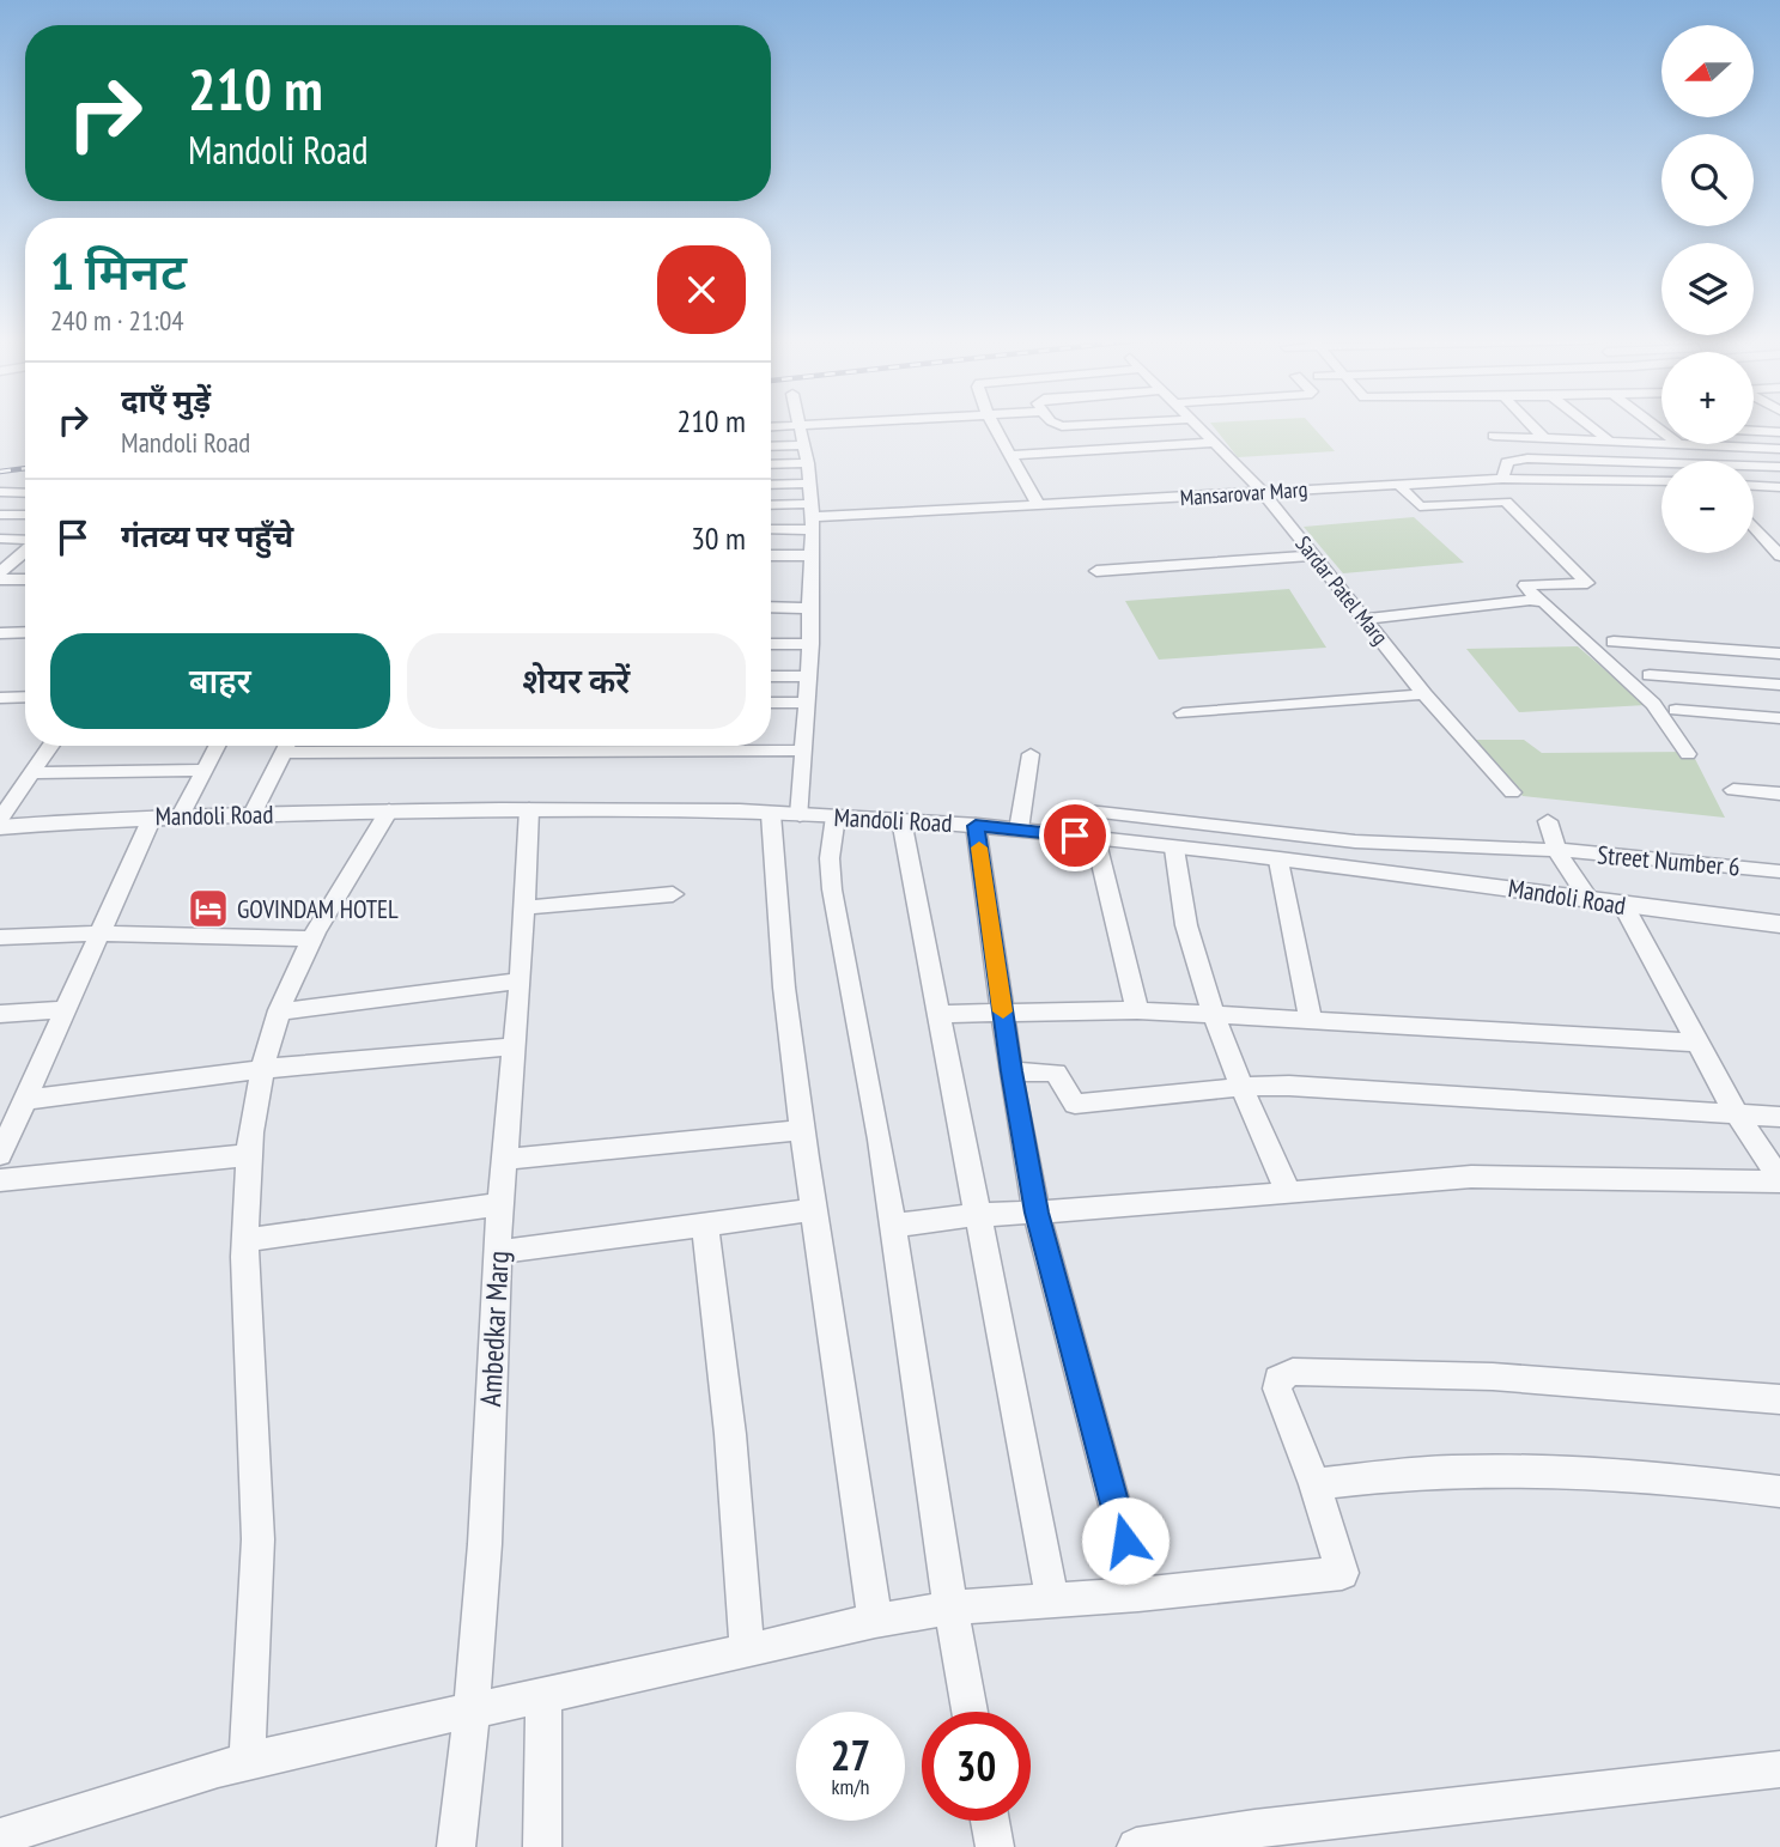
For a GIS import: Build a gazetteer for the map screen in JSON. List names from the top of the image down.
{
  "streets": {
    "street": [
      "Mansarovar Marg",
      "Sardar Patel Marg",
      "Mandoli Road",
      "Street Number 6",
      "Ambedkar Marg"
    ]
  },
  "crossings": [
    ["Mansarovar Marg", "Sardar Patel Marg"],
    ["Mandoli Road", "Ambedkar Marg"]
  ],
  "places": {
    "hotel": ["GOVINDAM HOTEL"]
  },
  "north": "left",
  "page": {
    "map_buttons": ["+", "−"],
    "turn": ["210 m", "Mandoli Road"],
    "heading": ["1 मिनट", "240 m · 21:04"],
    "list": [
      {
        "name": "दाएँ मुड़ें",
        "note": "Mandoli Road",
        "value": "210 m"
      },
      {
        "name": "गंतव्य पर पहुँचे",
        "value": "30 m"
      }
    ],
    "buttons": ["बाहर", "शेयर करें"],
    "speed": "27 km/h",
    "limit": "30"
  }
}
